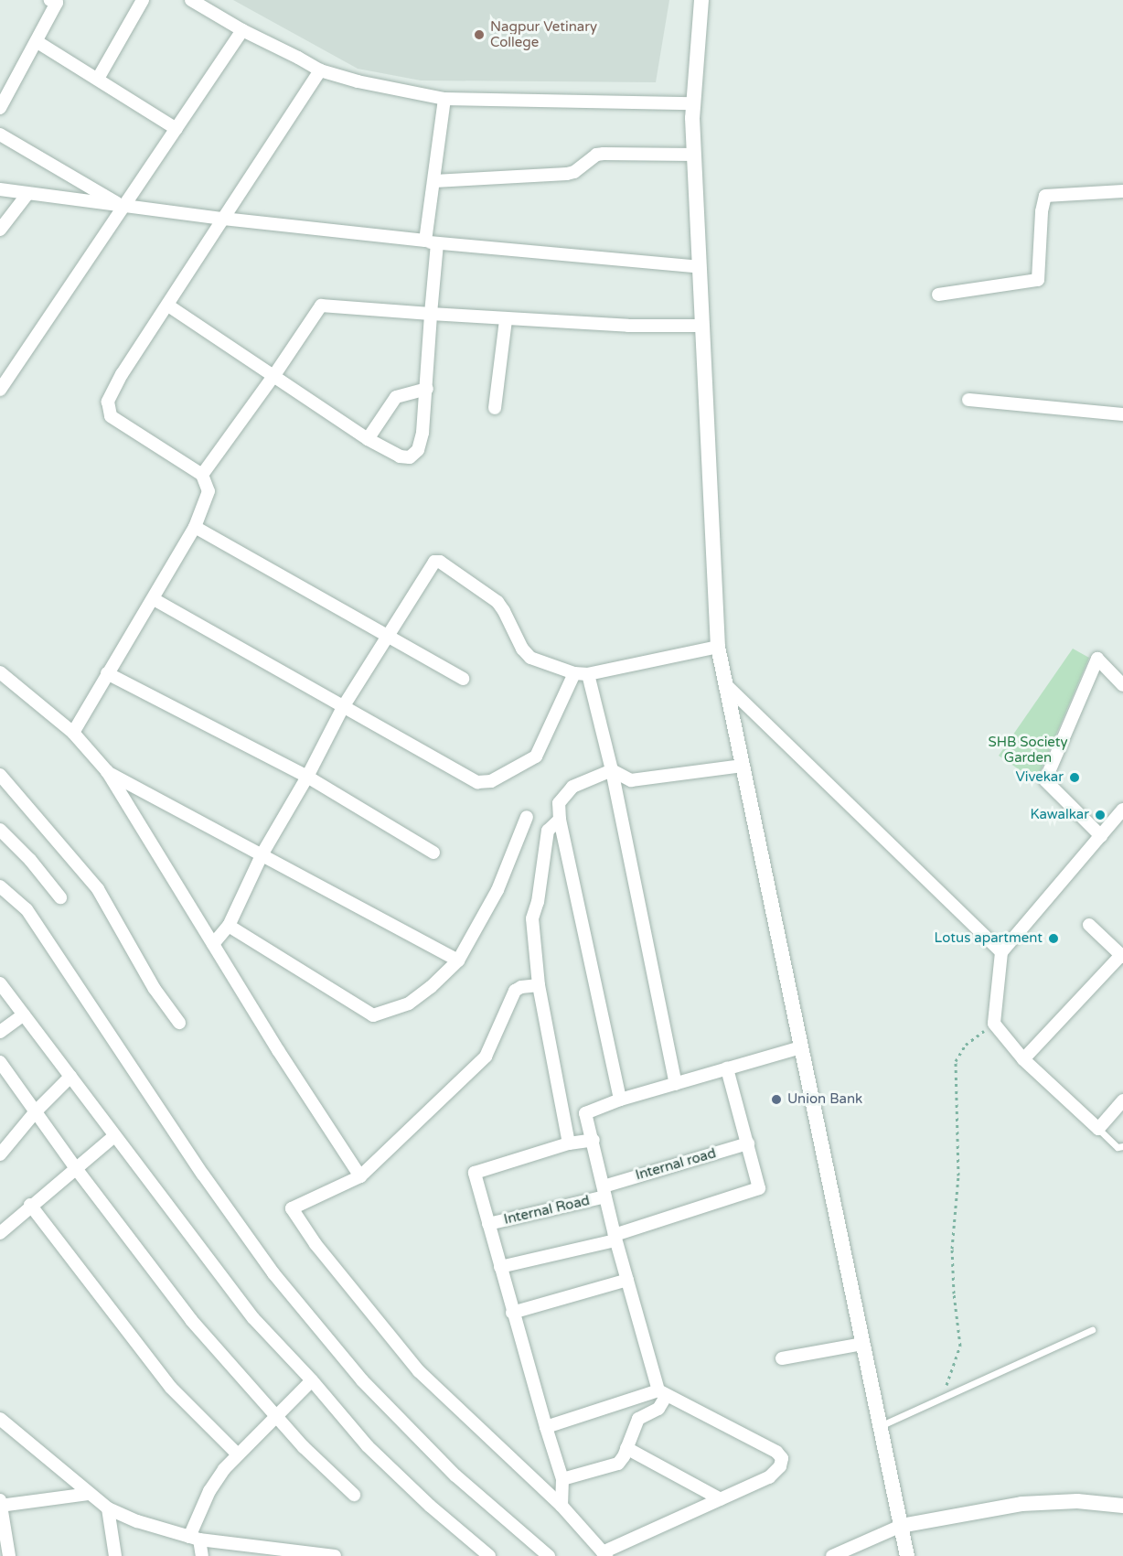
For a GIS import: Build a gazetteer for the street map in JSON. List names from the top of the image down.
{
  "streets": {
    "street": ["Internal road", "Internal Road"]
  },
  "crossings": [
    ["Internal road", "Internal Road"]
  ],
  "parks": ["SHB Society Garden"],
  "places": [
    "Nagpur Vetinary College",
    "Vivekar",
    "Kawalkar",
    "Lotus apartment",
    "Union Bank"
  ]
}
